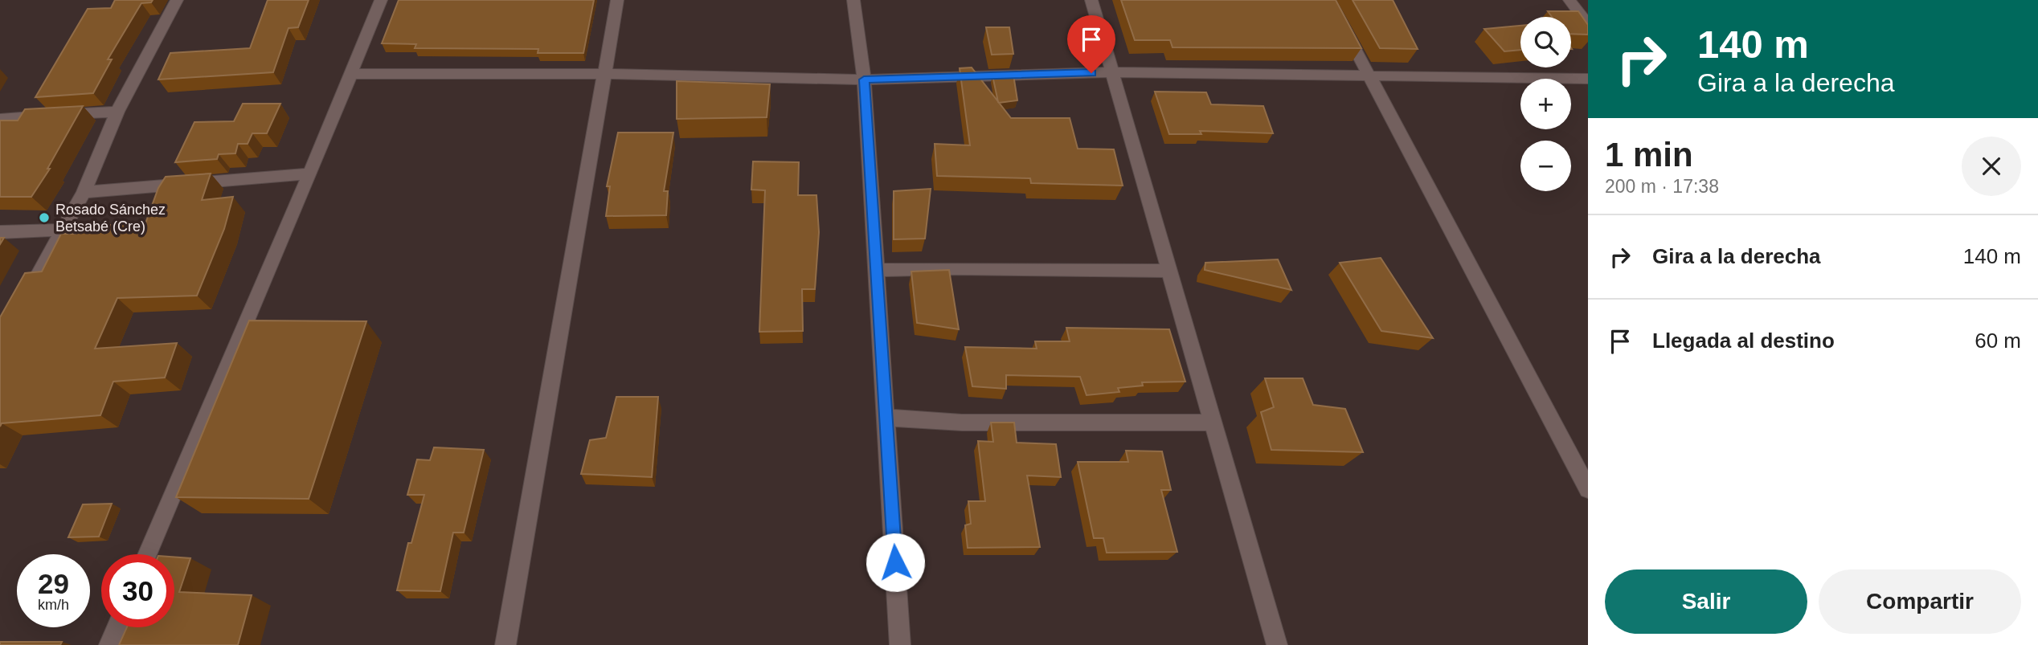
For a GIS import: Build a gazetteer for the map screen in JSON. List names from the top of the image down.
{
  "places": ["Rosado Sánchez Betsabé (Cre)"],
  "page": {
    "turn": ["140 m", "Gira a la derecha"],
    "map_buttons": ["+", "−"],
    "heading": ["1 min", "200 m · 17:38"],
    "list": [
      {
        "name": "Gira a la derecha",
        "value": "140 m"
      },
      {
        "name": "Llegada al destino",
        "value": "60 m"
      }
    ],
    "speed": "29 km/h",
    "limit": "30",
    "buttons": ["Salir", "Compartir"]
  }
}
